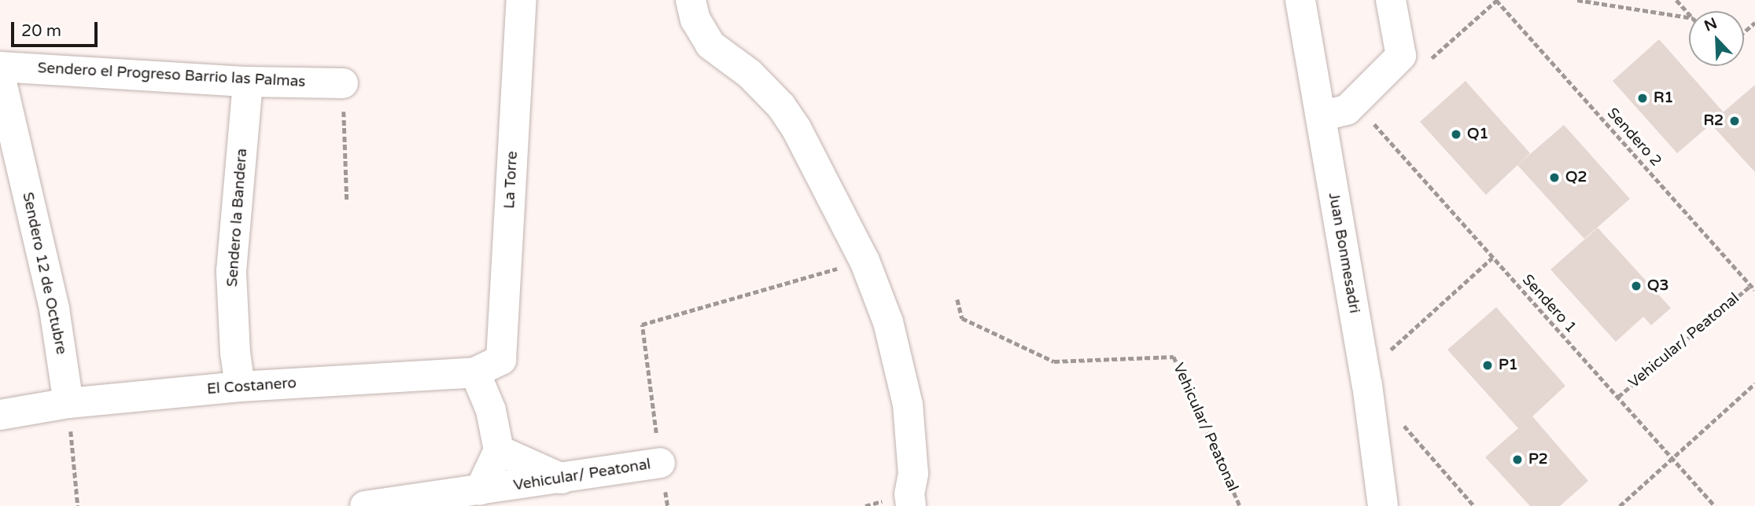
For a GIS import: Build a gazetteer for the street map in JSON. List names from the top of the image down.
{
  "streets": {
    "street": [
      "Sendero el Progreso Barrio las Palmas",
      "La Torre",
      "Sendero la Bandera",
      "Juan Bonmesadri",
      "Vehicular/ Peatonal",
      "El Costanero"
    ],
    "path": ["Sendero 2", "Sendero 1"]
  },
  "crossings": [
    ["Sendero el Progreso Barrio las Palmas", "Sendero la Bandera"],
    ["Sendero 2", "Vehicular/ Peatonal"],
    ["La Torre", "El Costanero"],
    ["Sendero la Bandera", "El Costanero"],
    ["Sendero 1", "Vehicular/ Peatonal"]
  ],
  "places": [
    "R1",
    "R2",
    "Q1",
    "Q2",
    "Q3",
    "P1",
    "P2"
  ],
  "scale_bar": "20 m",
  "north": "top left"
}
